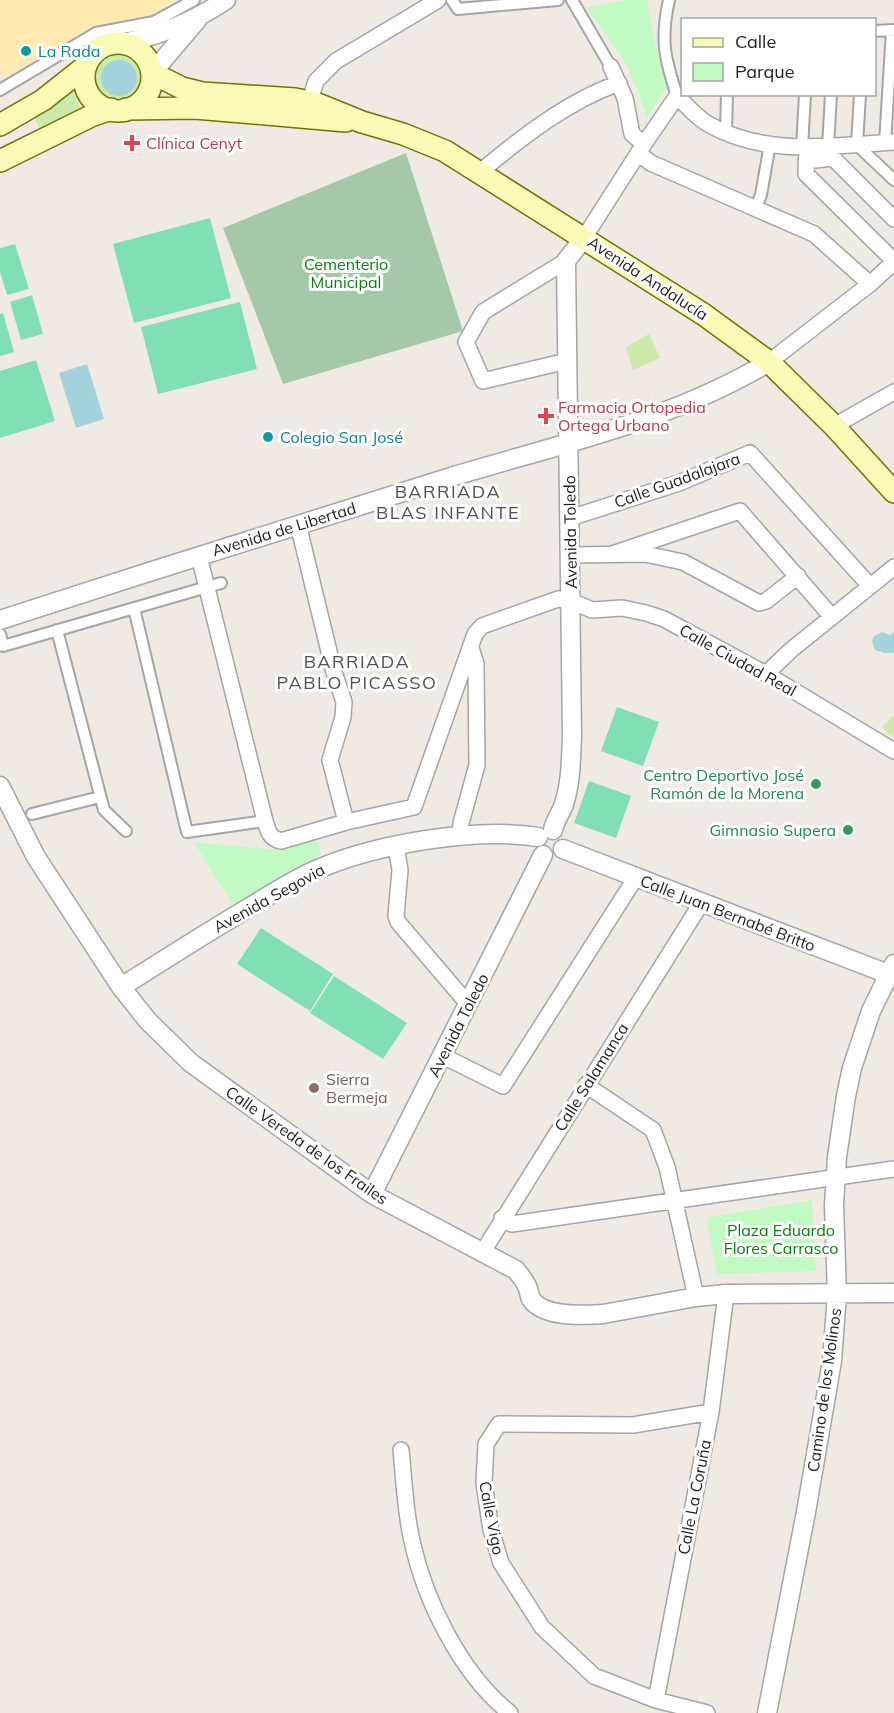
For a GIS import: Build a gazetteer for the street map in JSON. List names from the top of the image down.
{
  "streets": {
    "main road": ["Avenida Andalucía"],
    "street": [
      "Calle Guadalajara",
      "Avenida de Libertad",
      "Avenida Toledo",
      "Calle Ciudad Real",
      "Avenida Segovia",
      "Calle Juan Bernabé Britto",
      "Calle Salamanca",
      "Calle Vereda de los Frailes",
      "Camino de los Molinos",
      "Calle La Coruña",
      "Calle Vigo"
    ]
  },
  "crossings": [
    ["Avenida Andalucía", "Avenida de Libertad"],
    ["Calle Guadalajara", "Avenida Toledo"],
    ["Avenida de Libertad", "Avenida Toledo"],
    ["Avenida Toledo", "Calle Ciudad Real"],
    ["Avenida Toledo", "Avenida Segovia"],
    ["Avenida Toledo", "Calle Juan Bernabé Britto"],
    ["Avenida Toledo", "Calle Vereda de los Frailes"],
    ["Avenida Segovia", "Calle Juan Bernabé Britto"],
    ["Avenida Segovia", "Calle Vereda de los Frailes"],
    ["Calle Juan Bernabé Britto", "Calle Salamanca"],
    ["Calle Juan Bernabé Britto", "Camino de los Molinos"],
    ["Calle Salamanca", "Calle Vereda de los Frailes"],
    ["Calle Vereda de los Frailes", "Camino de los Molinos"],
    ["Calle Vereda de los Frailes", "Calle La Coruña"],
    ["Calle La Coruña", "Calle Vigo"]
  ],
  "districts": ["BARRIADA BLAS INFANTE", "BARRIADA PABLO PICASSO"],
  "parks": ["Cementerio Municipal", "Plaza Eduardo Flores Carrasco"],
  "places": {
    "other": [
      "La Rada",
      "Colegio San José",
      "Centro Deportivo José Ramón de la Morena",
      "Gimnasio Supera",
      "Sierra Bermeja"
    ],
    "health": ["Clínica Cenyt", "Farmacia Ortopedia Ortega Urbano"]
  },
  "legend": ["Calle", "Parque"]
}
